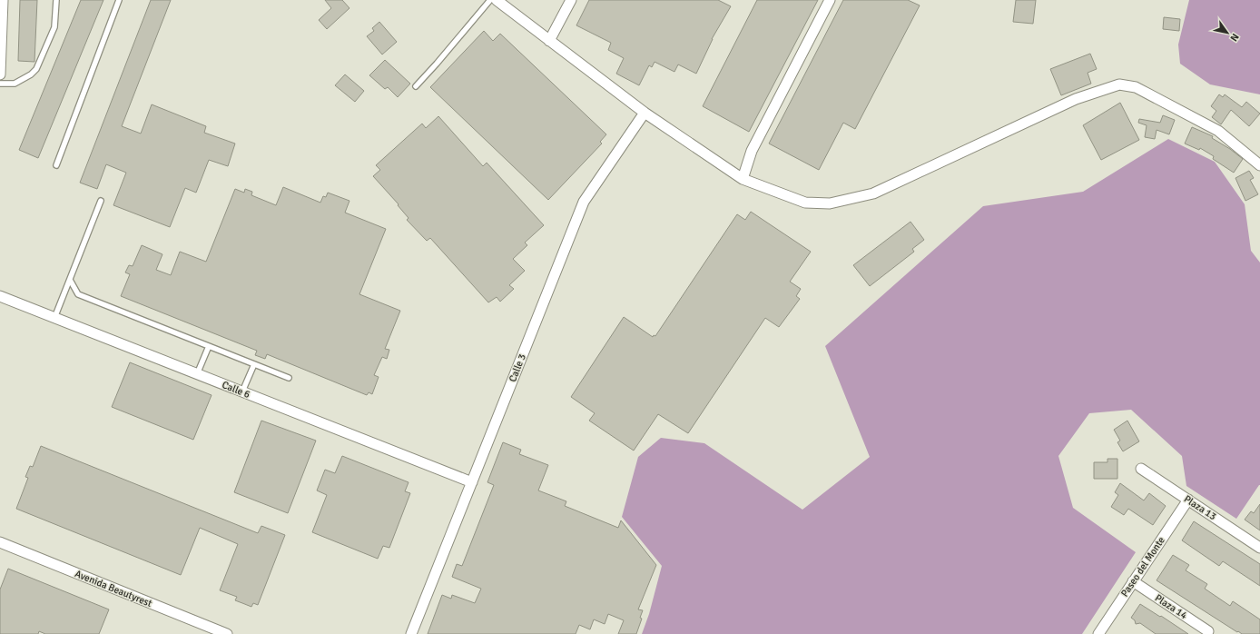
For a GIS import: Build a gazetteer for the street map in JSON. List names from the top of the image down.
{
  "streets": {
    "street": [
      "Calle 3",
      "Calle 6",
      "Plaza 13",
      "Paseo del Monte",
      "Avenida Beautyrest",
      "Plaza 14"
    ]
  },
  "crossings": [
    ["Calle 3", "Calle 6"],
    ["Plaza 13", "Paseo del Monte"],
    ["Paseo del Monte", "Plaza 14"]
  ],
  "north": "bottom right"
}
